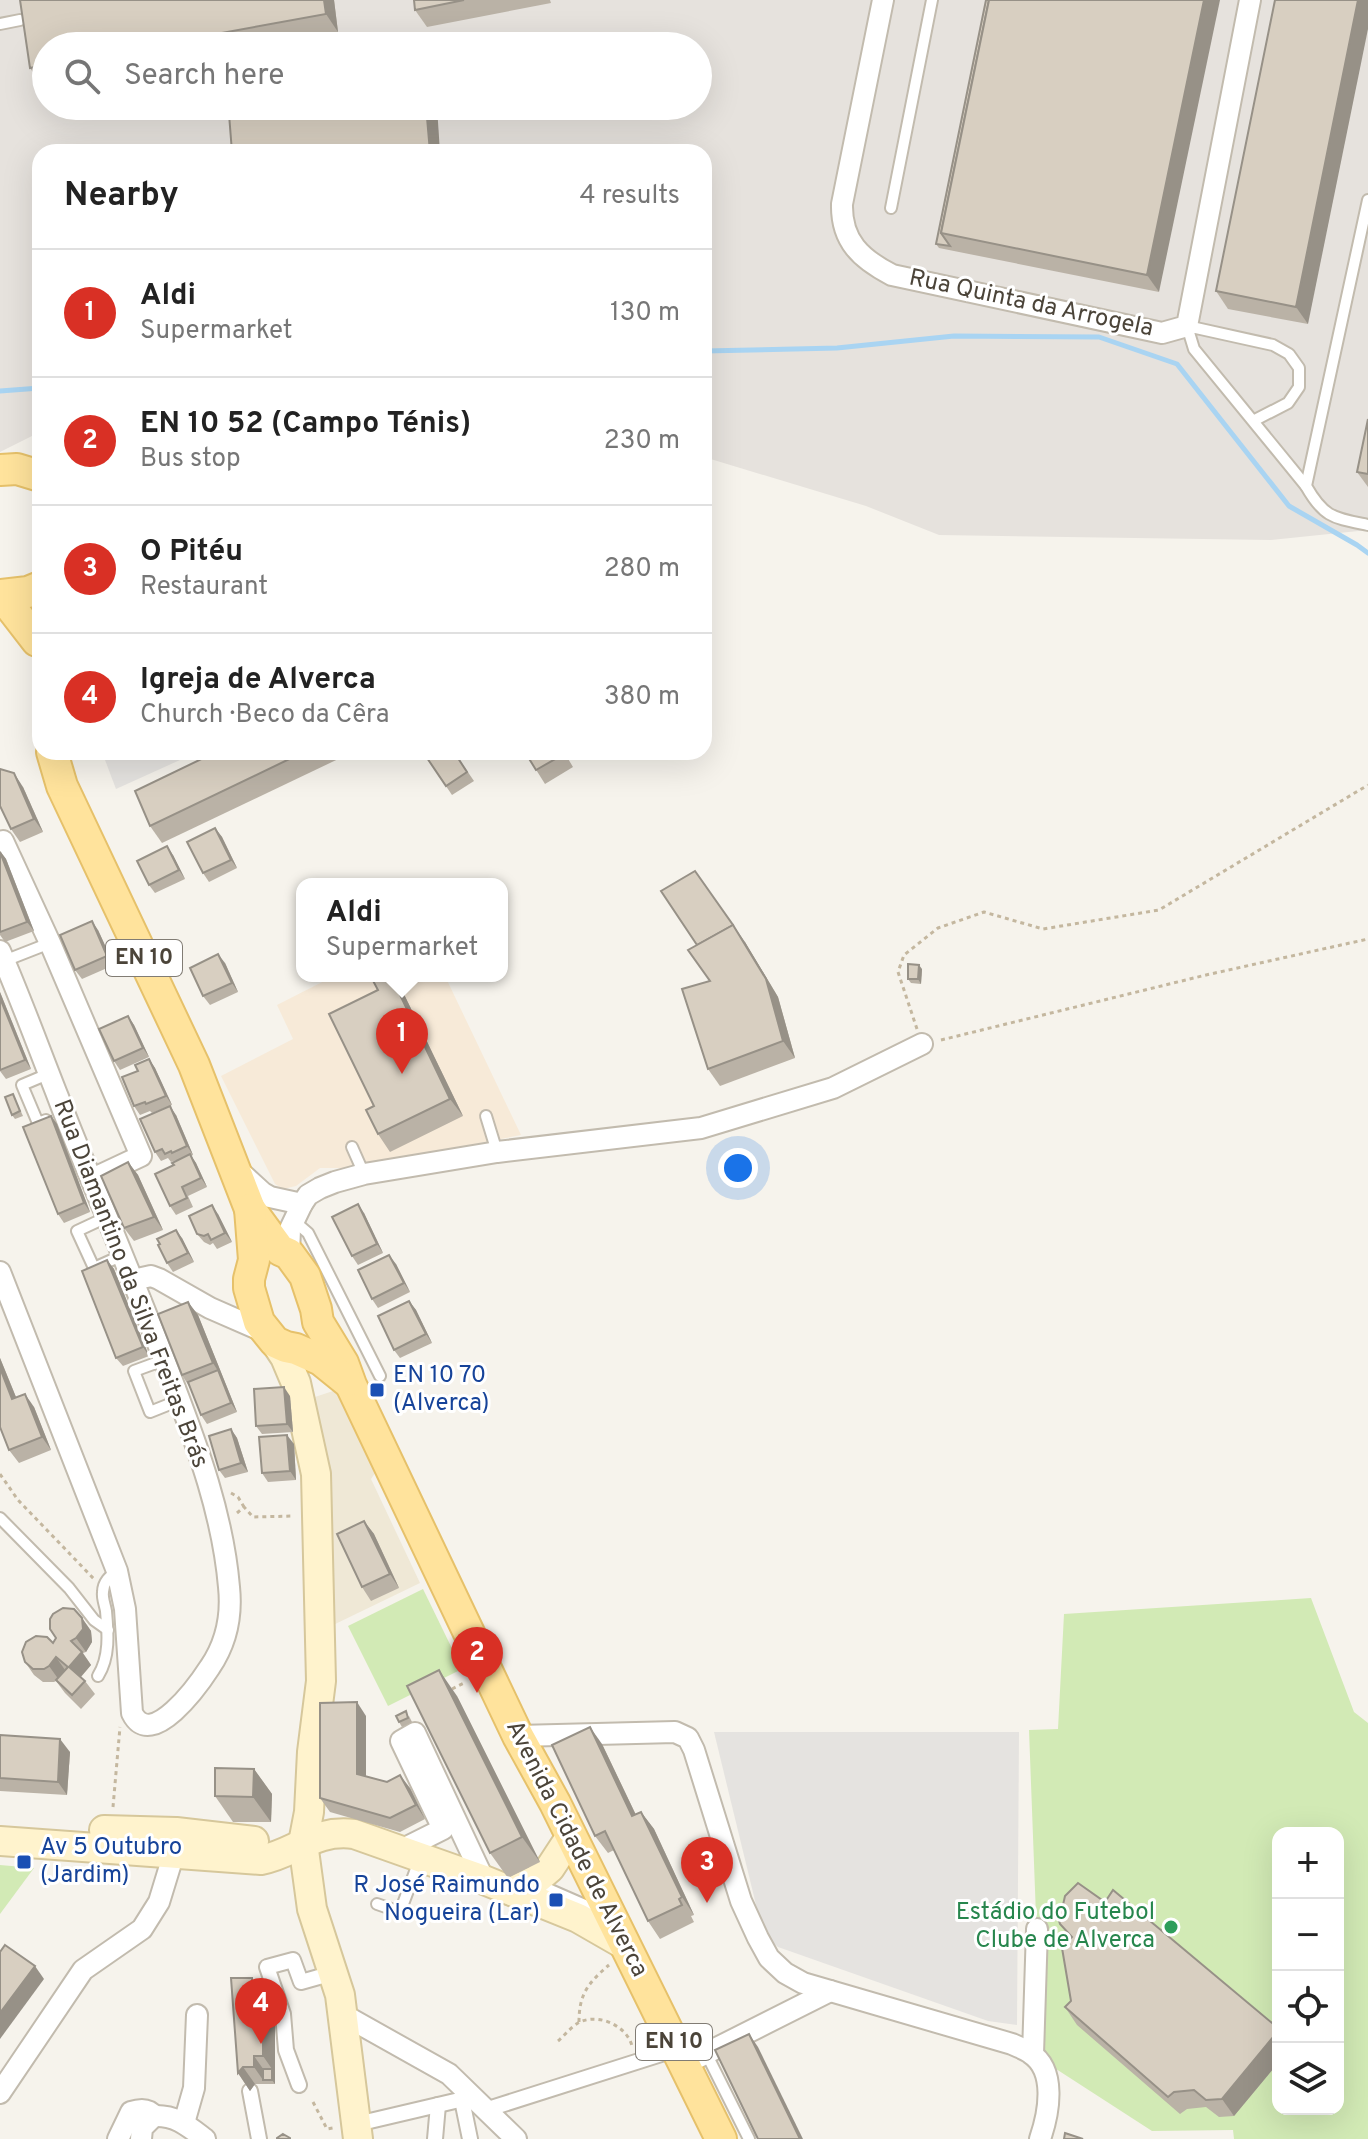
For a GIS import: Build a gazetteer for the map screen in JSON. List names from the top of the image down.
{
  "streets": {
    "main road": ["EN 10", "Avenida Cidade de Alverca"],
    "street": ["Rua Quinta da Arrogela", "Rua Diamantino da Silva Freitas Brás"]
  },
  "places": {
    "transit": ["EN 10 70 (Alverca)", "Av 5 Outubro (Jardim)", "R José Raimundo Nogueira (Lar)"],
    "other": ["Estádio do Futebol Clube de Alverca"]
  },
  "page": {
    "search": "Search here",
    "heading": ["Nearby", "4 results"],
    "list": [
      {
        "mark": "1",
        "name": "Aldi",
        "note": "Supermarket",
        "value": "130 m"
      },
      {
        "mark": "2",
        "name": "EN 10 52 (Campo Ténis)",
        "note": "Bus stop",
        "value": "230 m"
      },
      {
        "mark": "3",
        "name": "O Pitéu",
        "note": "Restaurant",
        "value": "280 m"
      },
      {
        "mark": "4",
        "name": "Igreja de Alverca",
        "note": "Church · Beco da Cêra",
        "value": "380 m"
      }
    ],
    "popup": ["Aldi", "Supermarket"],
    "pins": [
      "1",
      "2",
      "3",
      "4"
    ],
    "map_buttons": ["+", "−"]
  }
}
